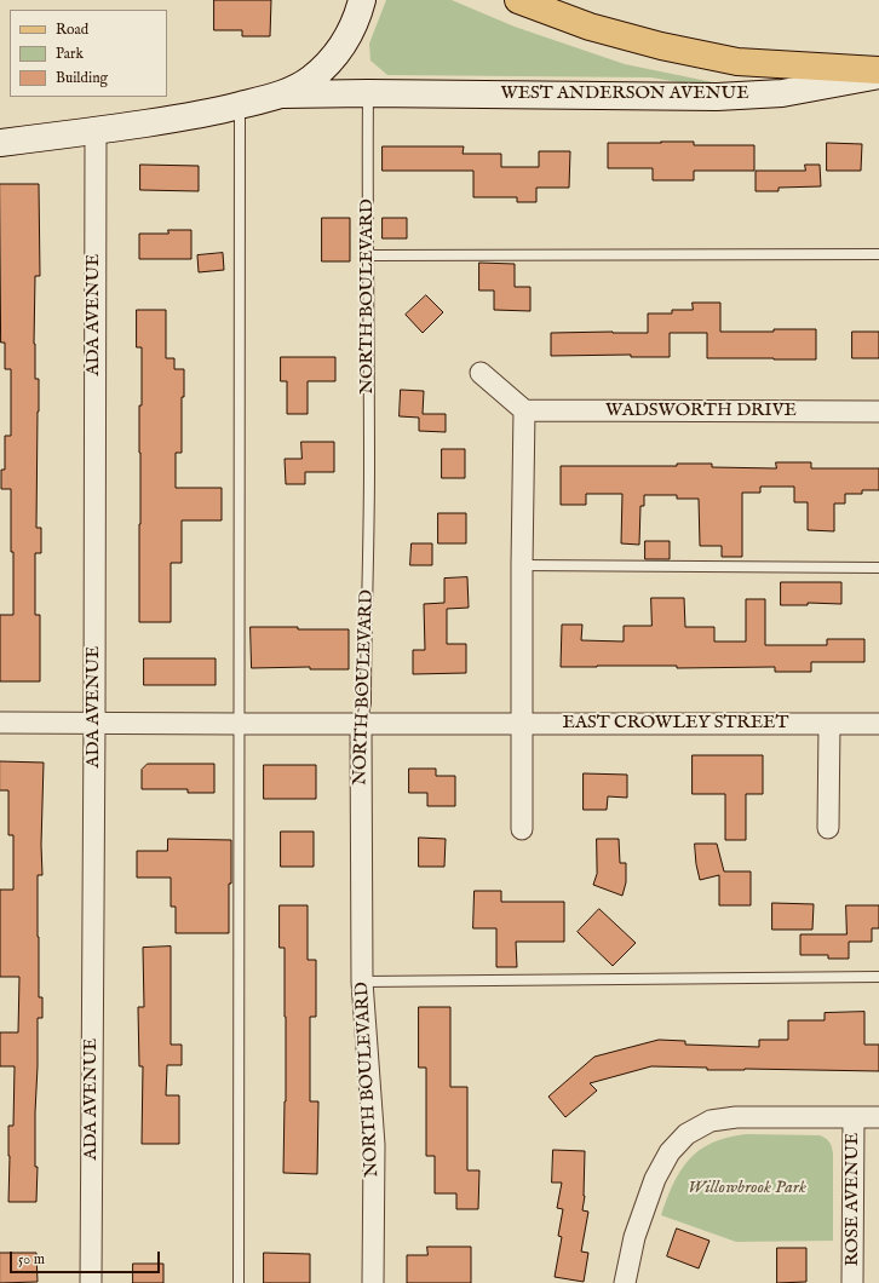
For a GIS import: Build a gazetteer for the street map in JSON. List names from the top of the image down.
{
  "streets": {
    "street": [
      "WEST ANDERSON AVENUE",
      "NORTH BOULEVARD",
      "ADA AVENUE",
      "WADSWORTH DRIVE",
      "EAST CROWLEY STREET",
      "ROSE AVENUE"
    ]
  },
  "crossings": [
    ["WEST ANDERSON AVENUE", "NORTH BOULEVARD"],
    ["NORTH BOULEVARD", "EAST CROWLEY STREET"],
    ["ADA AVENUE", "EAST CROWLEY STREET"]
  ],
  "parks": ["Willowbrook Park"],
  "legend": ["Road", "Park", "Building"],
  "scale_bar": "50 m"
}
